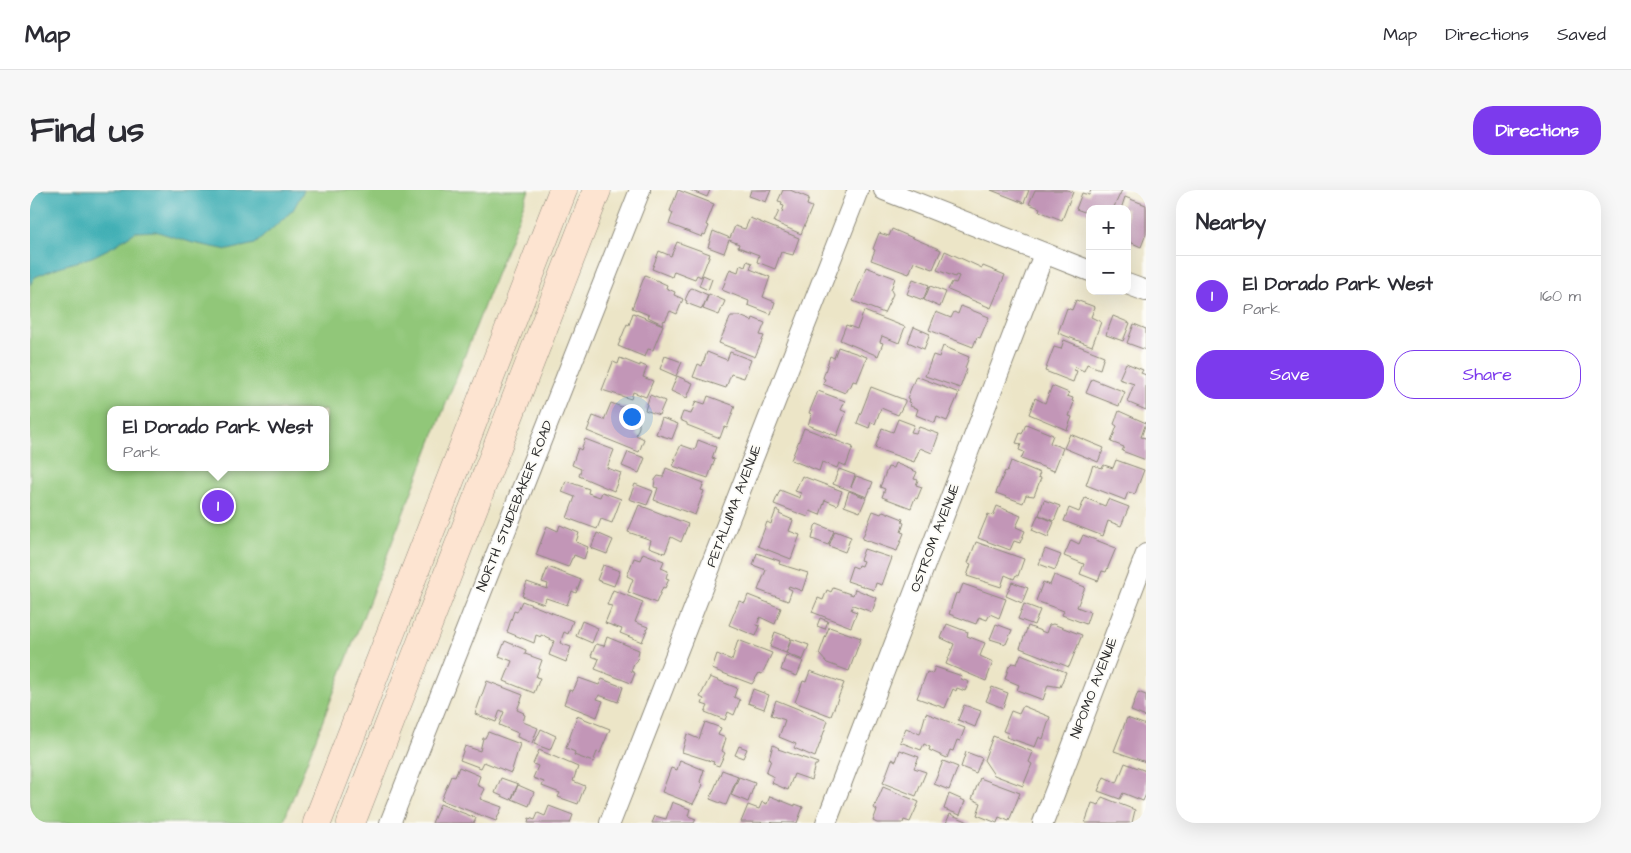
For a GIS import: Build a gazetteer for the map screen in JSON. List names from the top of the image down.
{
  "streets": {
    "street": [
      "NORTH STUDEBAKER ROAD",
      "PETALUMA AVENUE",
      "OSTROM AVENUE",
      "NIPOMO AVENUE"
    ]
  },
  "page": {
    "header": "Map",
    "nav": ["Map", "Directions", "Saved"],
    "title": "Find us",
    "buttons": [
      "Directions",
      ["Save", "Share"]
    ],
    "heading": "Nearby",
    "map_buttons": ["+", "−"],
    "list": [
      {
        "mark": "1",
        "name": "El Dorado Park West",
        "note": "Park",
        "value": "160 m"
      }
    ],
    "popup": ["El Dorado Park West", "Park"],
    "pins": "1"
  }
}
